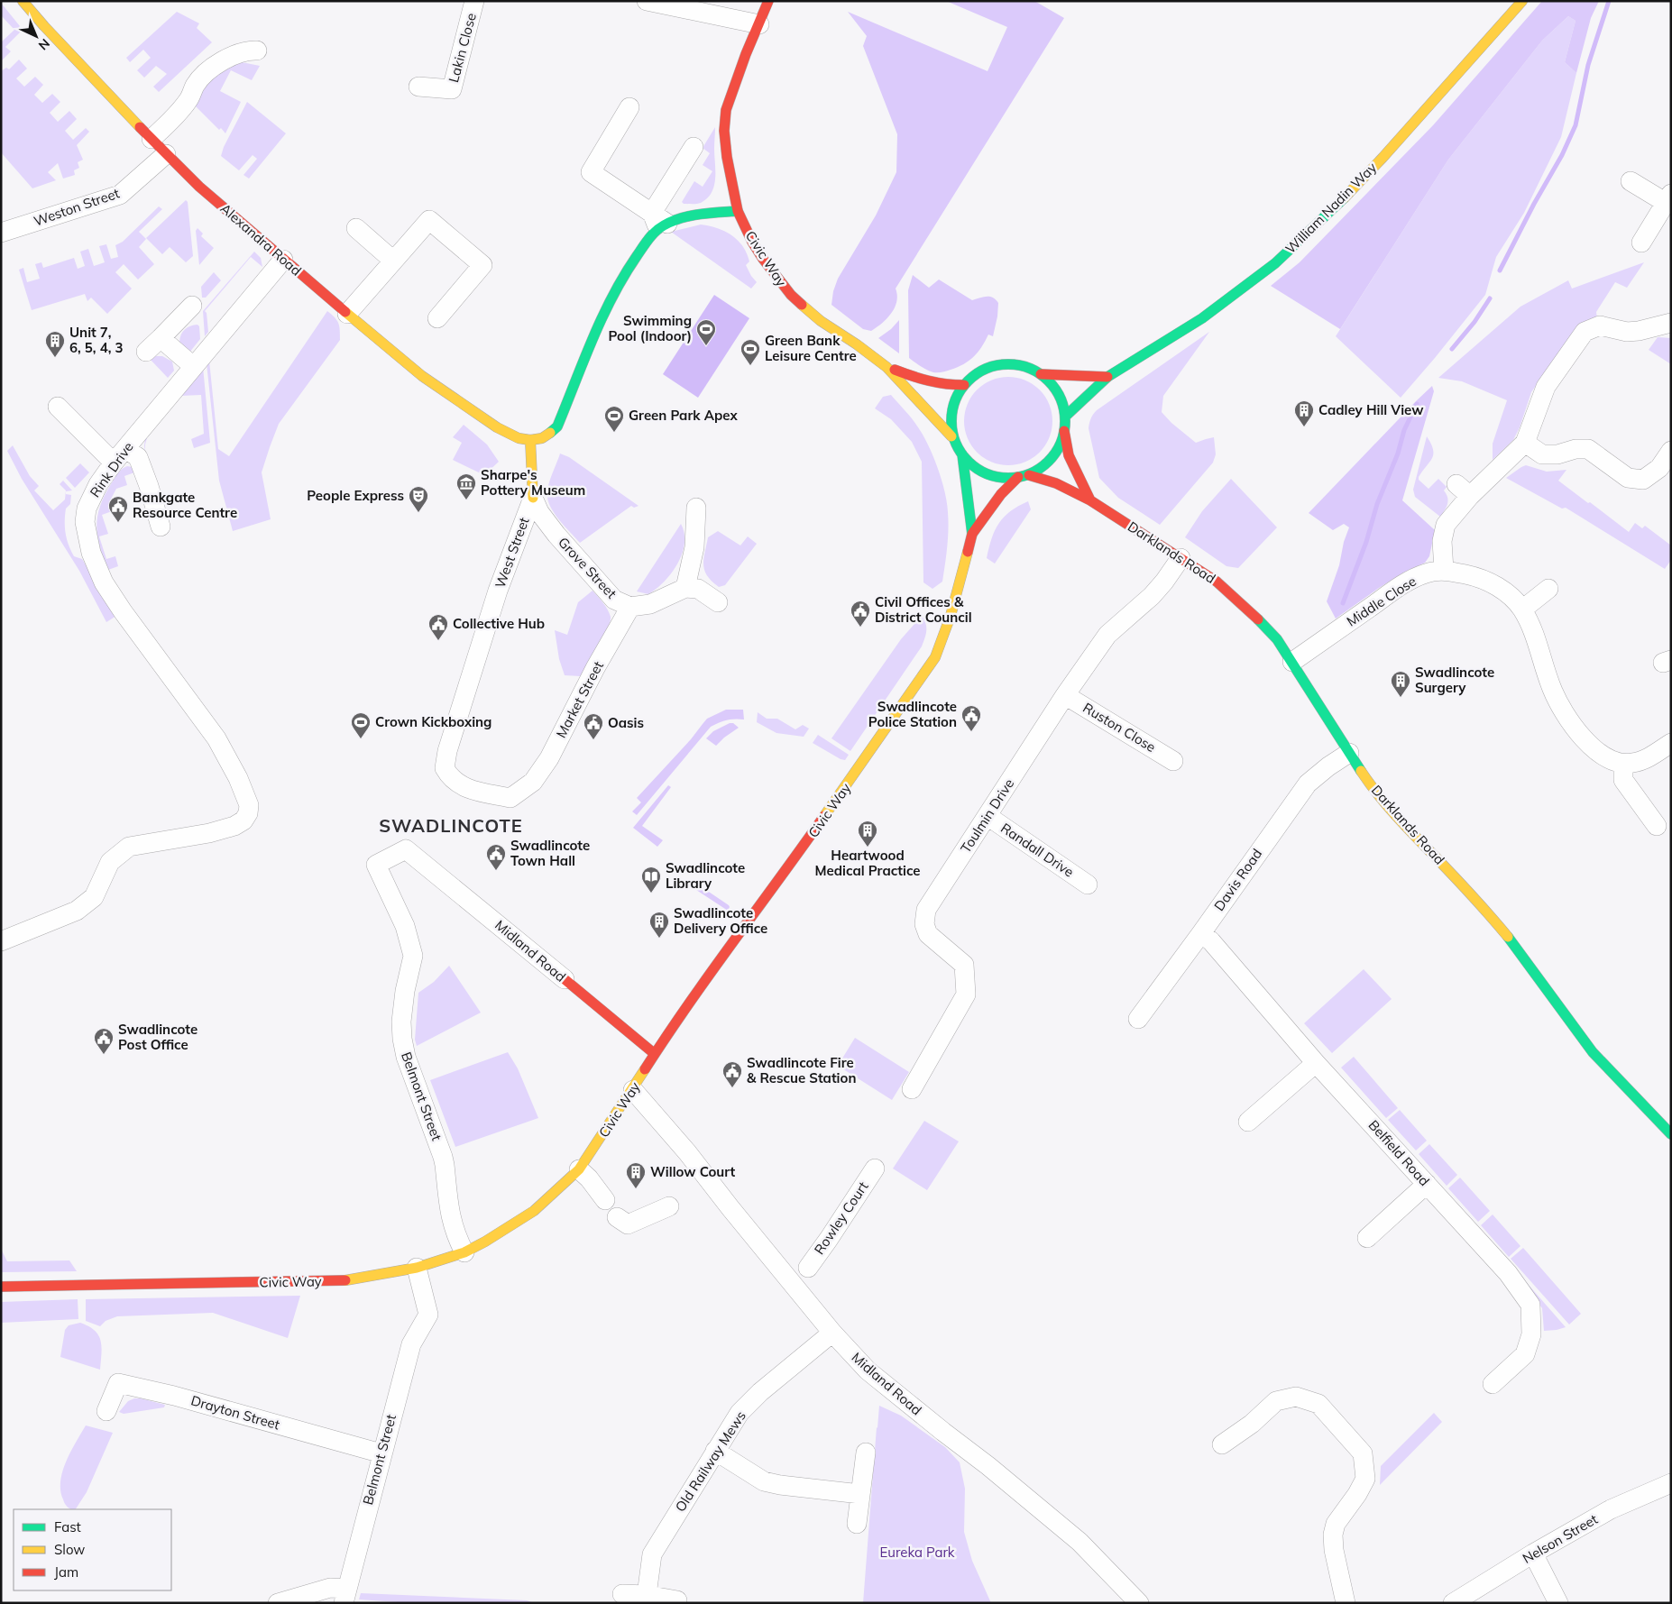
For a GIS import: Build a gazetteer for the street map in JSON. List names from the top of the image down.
{
  "streets": {
    "street": [
      "Lakin Close",
      "Weston Street",
      "William Nadin Way",
      "Alexandra Road",
      "Civic Way",
      "Rink Drive",
      "West Street",
      "Darklands Road",
      "Grove Street",
      "Middle Close",
      "Market Street",
      "Ruston Close",
      "Toulmin Drive",
      "Randall Drive",
      "Davis Road",
      "Midland Road",
      "Belmont Street",
      "Belfield Road",
      "Rowley Court",
      "Drayton Street",
      "Old Railway Mews",
      "Nelson Street"
    ]
  },
  "crossings": [
    ["Weston Street", "Alexandra Road"],
    ["William Nadin Way", "Civic Way"],
    ["William Nadin Way", "Darklands Road"],
    ["Alexandra Road", "Rink Drive"],
    ["Alexandra Road", "West Street"],
    ["Civic Way", "Darklands Road"],
    ["Civic Way", "Midland Road"],
    ["Civic Way", "Belmont Street"],
    ["West Street", "Grove Street"],
    ["West Street", "Market Street"],
    ["Darklands Road", "Middle Close"],
    ["Darklands Road", "Toulmin Drive"],
    ["Darklands Road", "Davis Road"],
    ["Grove Street", "Market Street"],
    ["Ruston Close", "Toulmin Drive"],
    ["Toulmin Drive", "Randall Drive"],
    ["Davis Road", "Belfield Road"],
    ["Midland Road", "Belmont Street"],
    ["Midland Road", "Old Railway Mews"],
    ["Belmont Street", "Drayton Street"]
  ],
  "districts": ["SWADLINCOTE"],
  "parks": ["Eureka Park"],
  "places": {
    "sports": [
      "Swimming Pool (Indoor)",
      "Green Bank Leisure Centre",
      "Green Park Apex",
      "Crown Kickboxing"
    ],
    "building": [
      "Unit 7, 6, 5, 4, 3",
      "Cadley Hill View",
      "Swadlincote Surgery",
      "Heartwood Medical Practice",
      "Swadlincote Delivery Office",
      "Willow Court"
    ],
    "museum": ["Sharpe's Pottery Museum"],
    "theatre": ["People Express"],
    "public building": [
      "Bankgate Resource Centre",
      "Civil Offices & District Council",
      "Collective Hub",
      "Swadlincote Police Station",
      "Oasis",
      "Swadlincote Town Hall",
      "Swadlincote Post Office",
      "Swadlincote Fire & Rescue Station"
    ],
    "library": ["Swadlincote Library"]
  },
  "legend": ["Fast", "Slow", "Jam"],
  "north": "bottom right"
}
